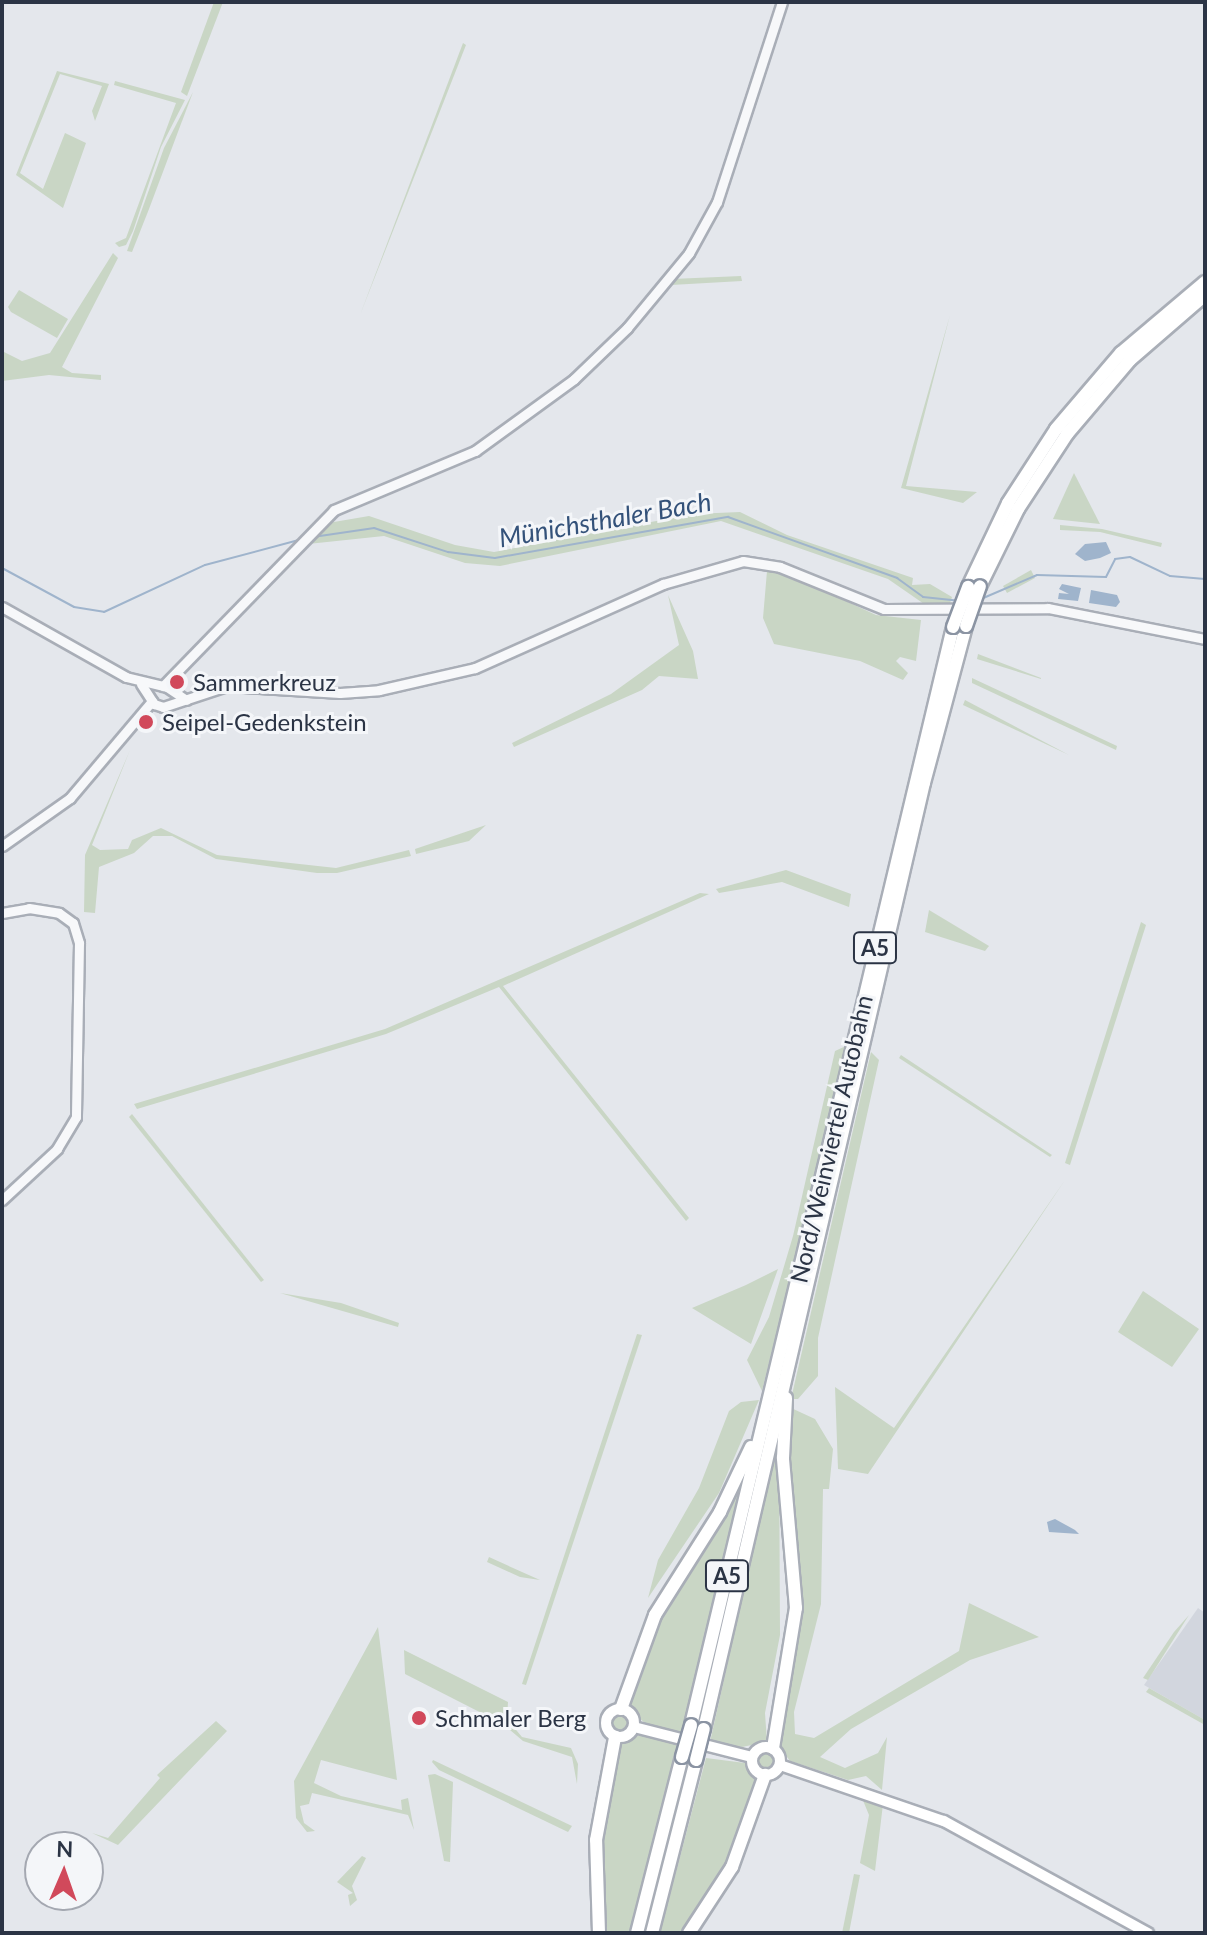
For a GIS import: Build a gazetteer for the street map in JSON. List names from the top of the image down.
{
  "streets": {
    "highway": ["A5", "Nord/Weinviertel Autobahn"]
  },
  "water": ["Münichsthaler Bach"],
  "places": ["Sammerkreuz", "Seipel-Gedenkstein", "Schmaler Berg"],
  "north": "top"
}
